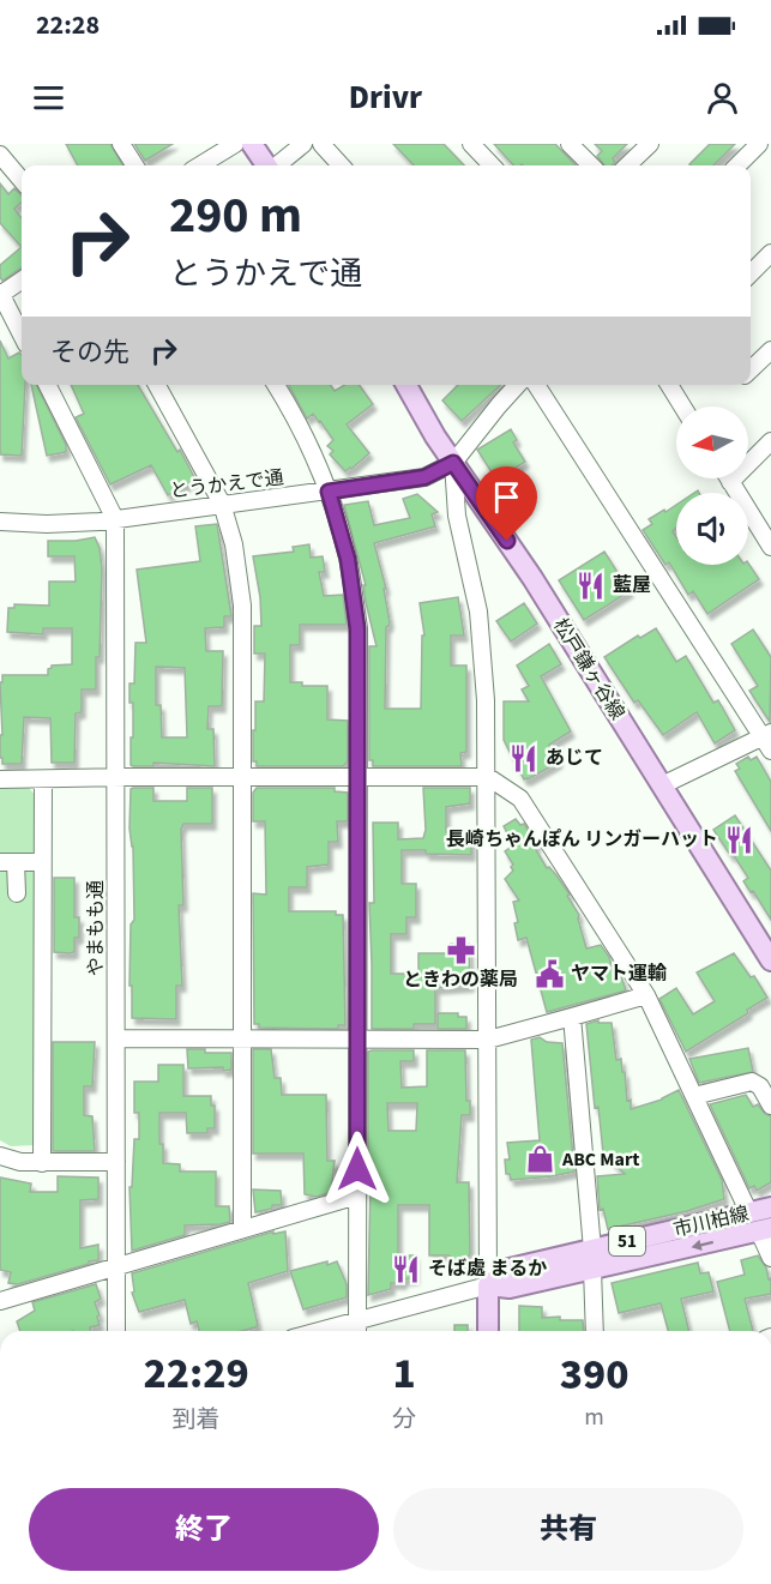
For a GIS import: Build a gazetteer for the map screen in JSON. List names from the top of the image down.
{
  "streets": {
    "main road": ["松戸鎌ヶ谷線", "市川柏線", "51"],
    "street": ["とうかえで通", "やまもも通"]
  },
  "crossings": [
    ["とうかえで通", "松戸鎌ヶ谷線"],
    ["とうかえで通", "やまもも通"]
  ],
  "places": {
    "restaurant": [
      "藍屋",
      "あじて",
      "長崎ちゃんぽん リンガーハット",
      "そば處 まるか"
    ],
    "pharmacy": ["ときわの薬局"],
    "public building": ["ヤマト運輸"],
    "shop": ["ABC Mart"]
  },
  "north": "left",
  "page": {
    "status": "22:28",
    "header": "Drivr",
    "turn": ["290 m", "とうかえで通"],
    "then": "その先",
    "eta": [
      "22:29",
      "到着",
      "1",
      "分",
      "390",
      "m"
    ],
    "buttons": ["終了", "共有"]
  }
}
